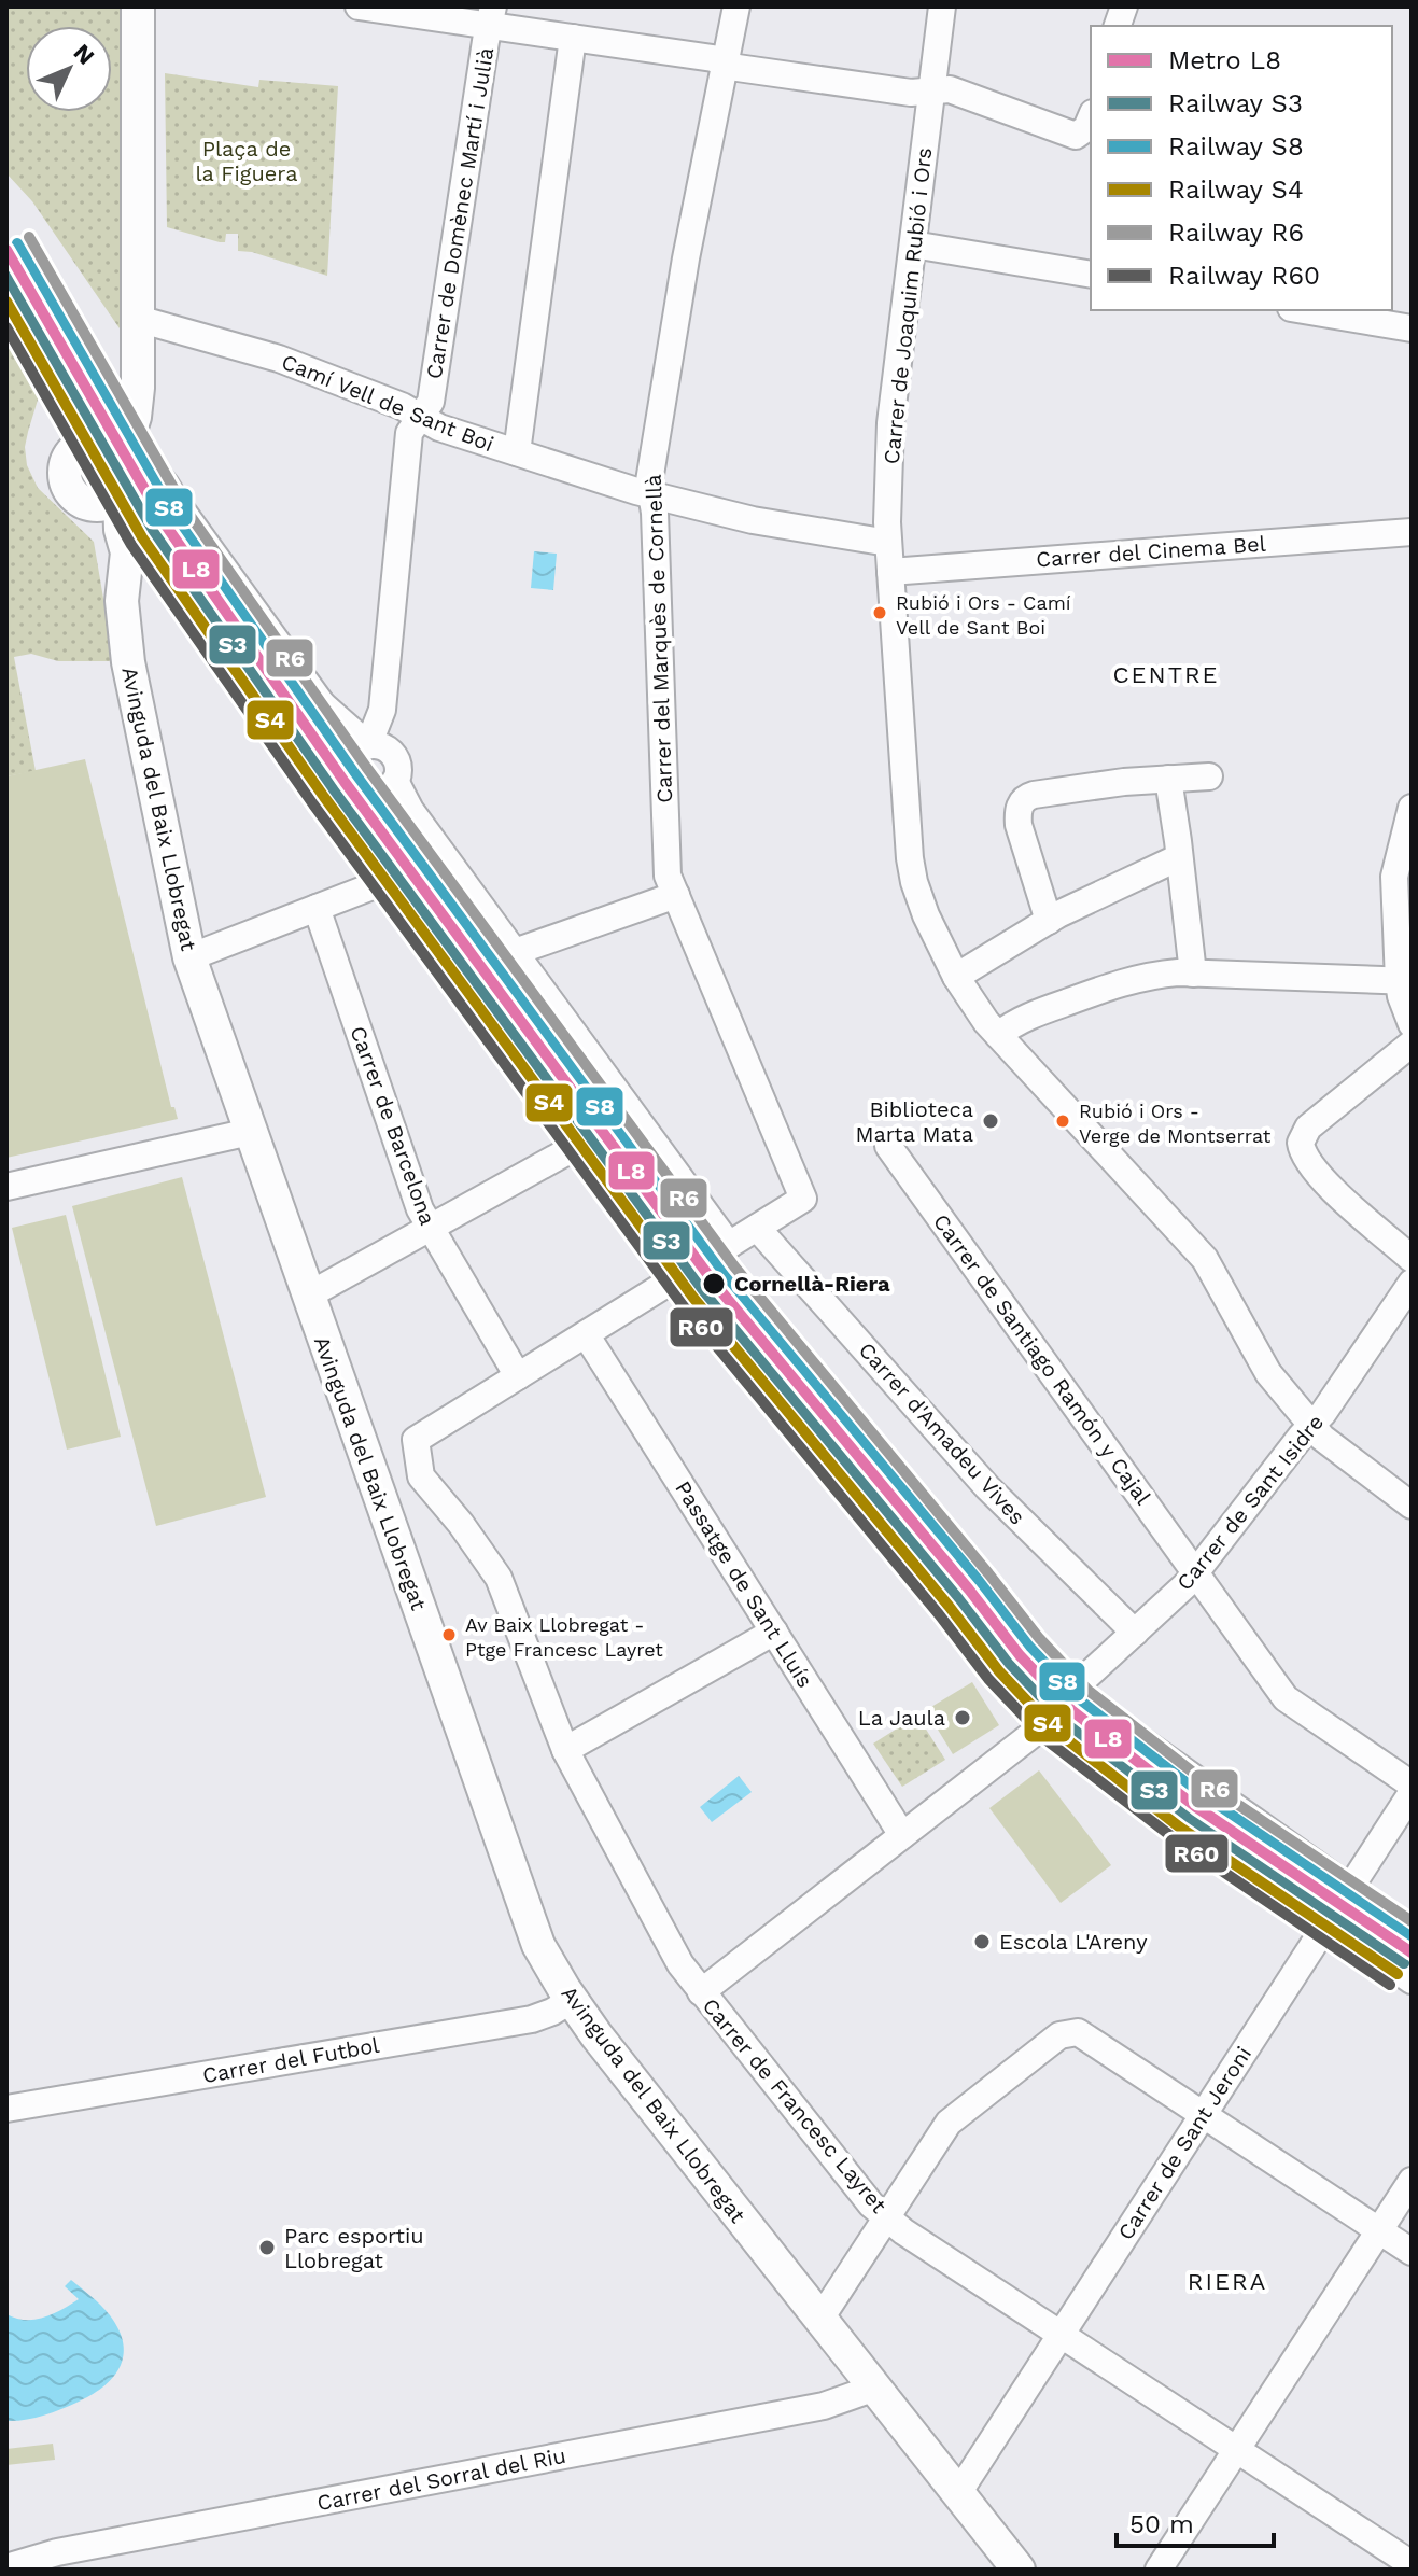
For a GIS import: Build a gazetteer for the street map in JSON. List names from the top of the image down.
{
  "streets": {
    "main road": ["Avinguda del Baix Llobregat"],
    "street": [
      "Carrer de Domènec Martí i Julià",
      "Carrer de Joaquim Rubió i Ors",
      "Camí Vell de Sant Boi",
      "Carrer del Cinema Bel",
      "Carrer del Marquès de Cornellà",
      "Carrer de Barcelona",
      "Carrer de Santiago Ramón y Cajal",
      "Carrer d'Amadeu Vives",
      "Carrer de Sant Isidre",
      "Passatge de Sant Lluís",
      "Carrer del Futbol",
      "Carrer de Francesc Layret",
      "Carrer de Sant Jeroni",
      "Carrer del Sorral del Riu"
    ]
  },
  "crossings": [
    ["Carrer de Domènec Martí i Julià", "Camí Vell de Sant Boi"],
    ["Carrer de Joaquim Rubió i Ors", "Camí Vell de Sant Boi"],
    ["Carrer de Joaquim Rubió i Ors", "Carrer del Cinema Bel"],
    ["Carrer de Joaquim Rubió i Ors", "Carrer de Sant Isidre"],
    ["Camí Vell de Sant Boi", "Carrer del Marquès de Cornellà"],
    ["Camí Vell de Sant Boi", "Avinguda del Baix Llobregat"],
    ["Carrer del Marquès de Cornellà", "Carrer d'Amadeu Vives"],
    ["Avinguda del Baix Llobregat", "Carrer del Futbol"],
    ["Avinguda del Baix Llobregat", "Carrer de Sant Jeroni"],
    ["Avinguda del Baix Llobregat", "Carrer del Sorral del Riu"],
    ["Carrer de Barcelona", "Carrer de Francesc Layret"],
    ["Carrer de Santiago Ramón y Cajal", "Carrer de Sant Isidre"],
    ["Carrer d'Amadeu Vives", "Carrer de Sant Isidre"],
    ["Carrer de Sant Isidre", "Passatge de Sant Lluís"],
    ["Carrer de Sant Isidre", "Carrer de Francesc Layret"],
    ["Carrer de Francesc Layret", "Carrer de Sant Jeroni"]
  ],
  "districts": ["CENTRE", "RIERA"],
  "parks": ["Plaça de la Figuera"],
  "places": [
    "Rubió i Ors - Camí Vell de Sant Boi",
    "Biblioteca Marta Mata",
    "Rubió i Ors - Verge de Montserrat",
    "Cornellà-Riera",
    "Av Baix Llobregat - Ptge Francesc Layret",
    "La Jaula",
    "Escola L'Areny",
    "Parc esportiu Llobregat"
  ],
  "lines": [
    "rail line R6",
    "rail line S8",
    "metro line L8",
    "rail line S3",
    "rail line S4",
    "rail line R60"
  ],
  "legend": [
    "Metro L8",
    "Railway S3",
    "Railway S8",
    "Railway S4",
    "Railway R6",
    "Railway R60"
  ],
  "scale_bar": "50 m",
  "north": "top right"
}
